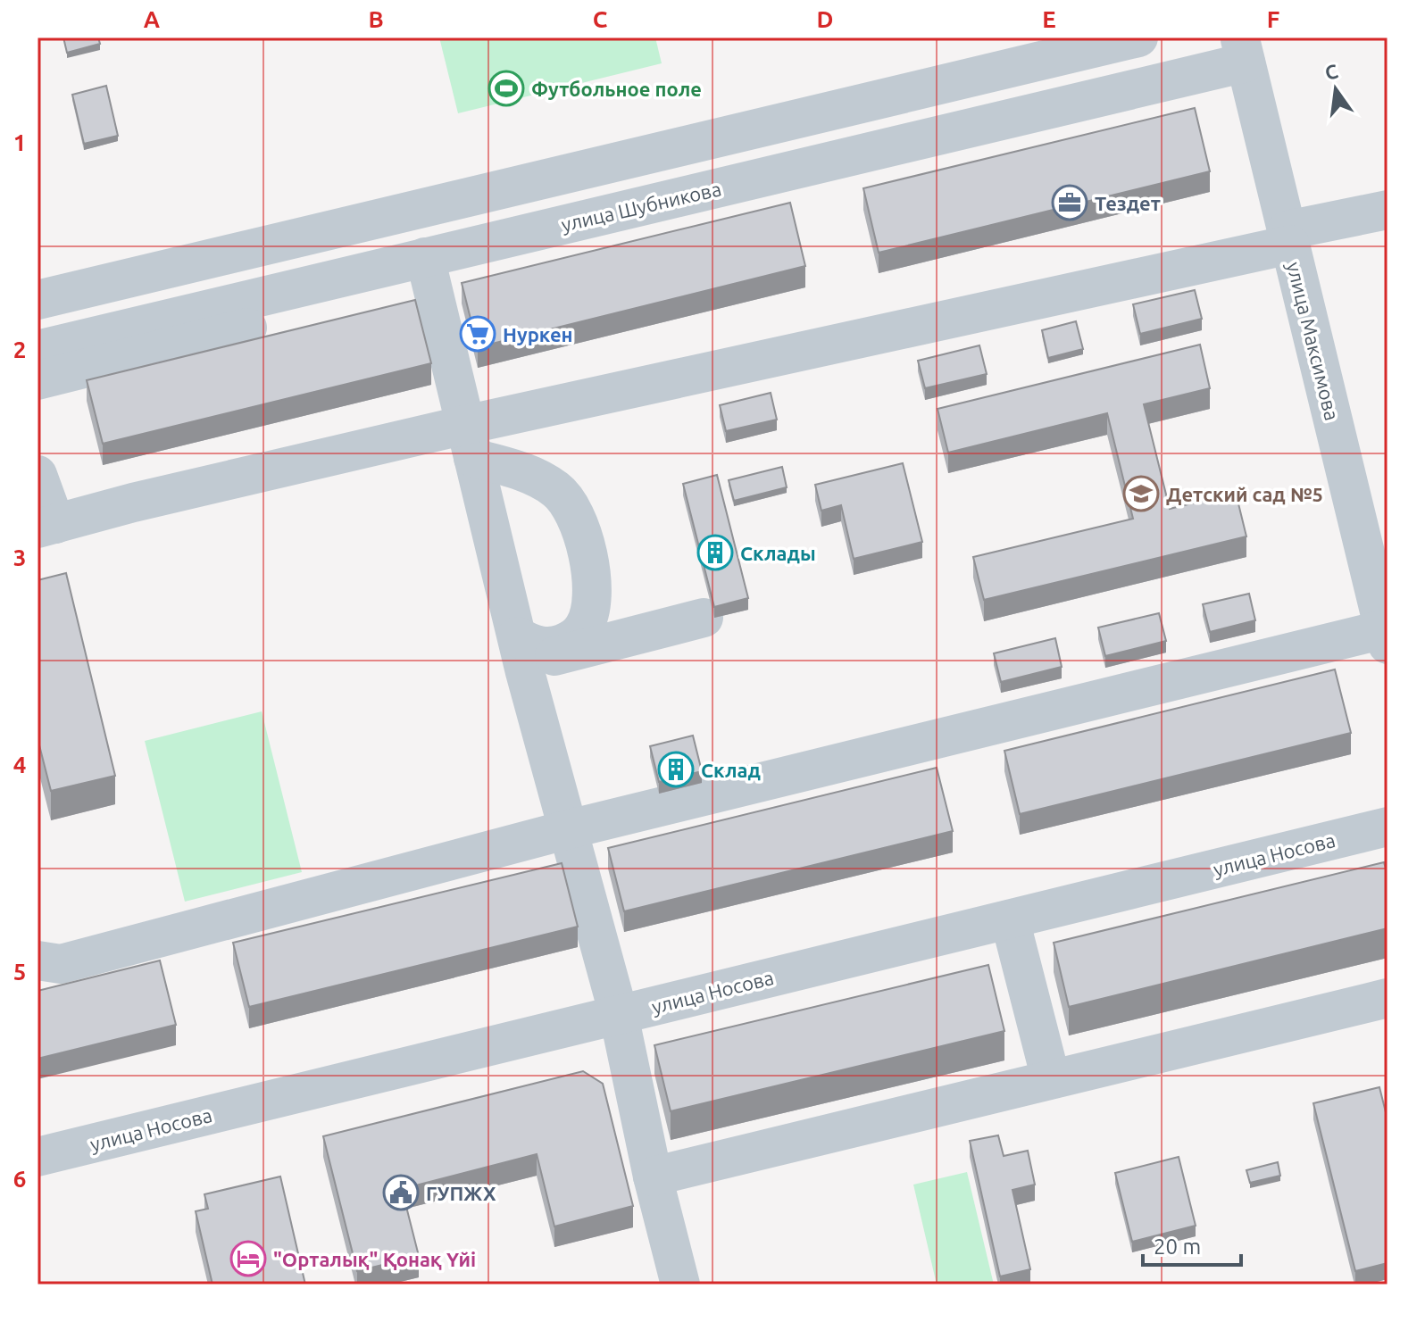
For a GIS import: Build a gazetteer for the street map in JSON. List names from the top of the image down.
{
  "streets": {
    "street": ["улица Шубникова", "улица Максимова", "улица Носова"]
  },
  "crossings": [
    ["улица Шубникова", "улица Максимова"]
  ],
  "places": {
    "sports": ["Футбольное поле"],
    "office": ["Тездет"],
    "supermarket": ["Нуркен"],
    "school or university": ["Детский сад №5"],
    "building": ["Склады", "Склад"],
    "public building": ["ГУПЖХ"],
    "hotel": ["\"Орталық\" Қонақ Үйі"]
  },
  "scale_bar": "20 m",
  "north": "top",
  "grid": {
    "columns": [
      "A",
      "B",
      "C",
      "D",
      "E",
      "F"
    ],
    "rows": [
      "1",
      "2",
      "3",
      "4",
      "5",
      "6"
    ]
  }
}
